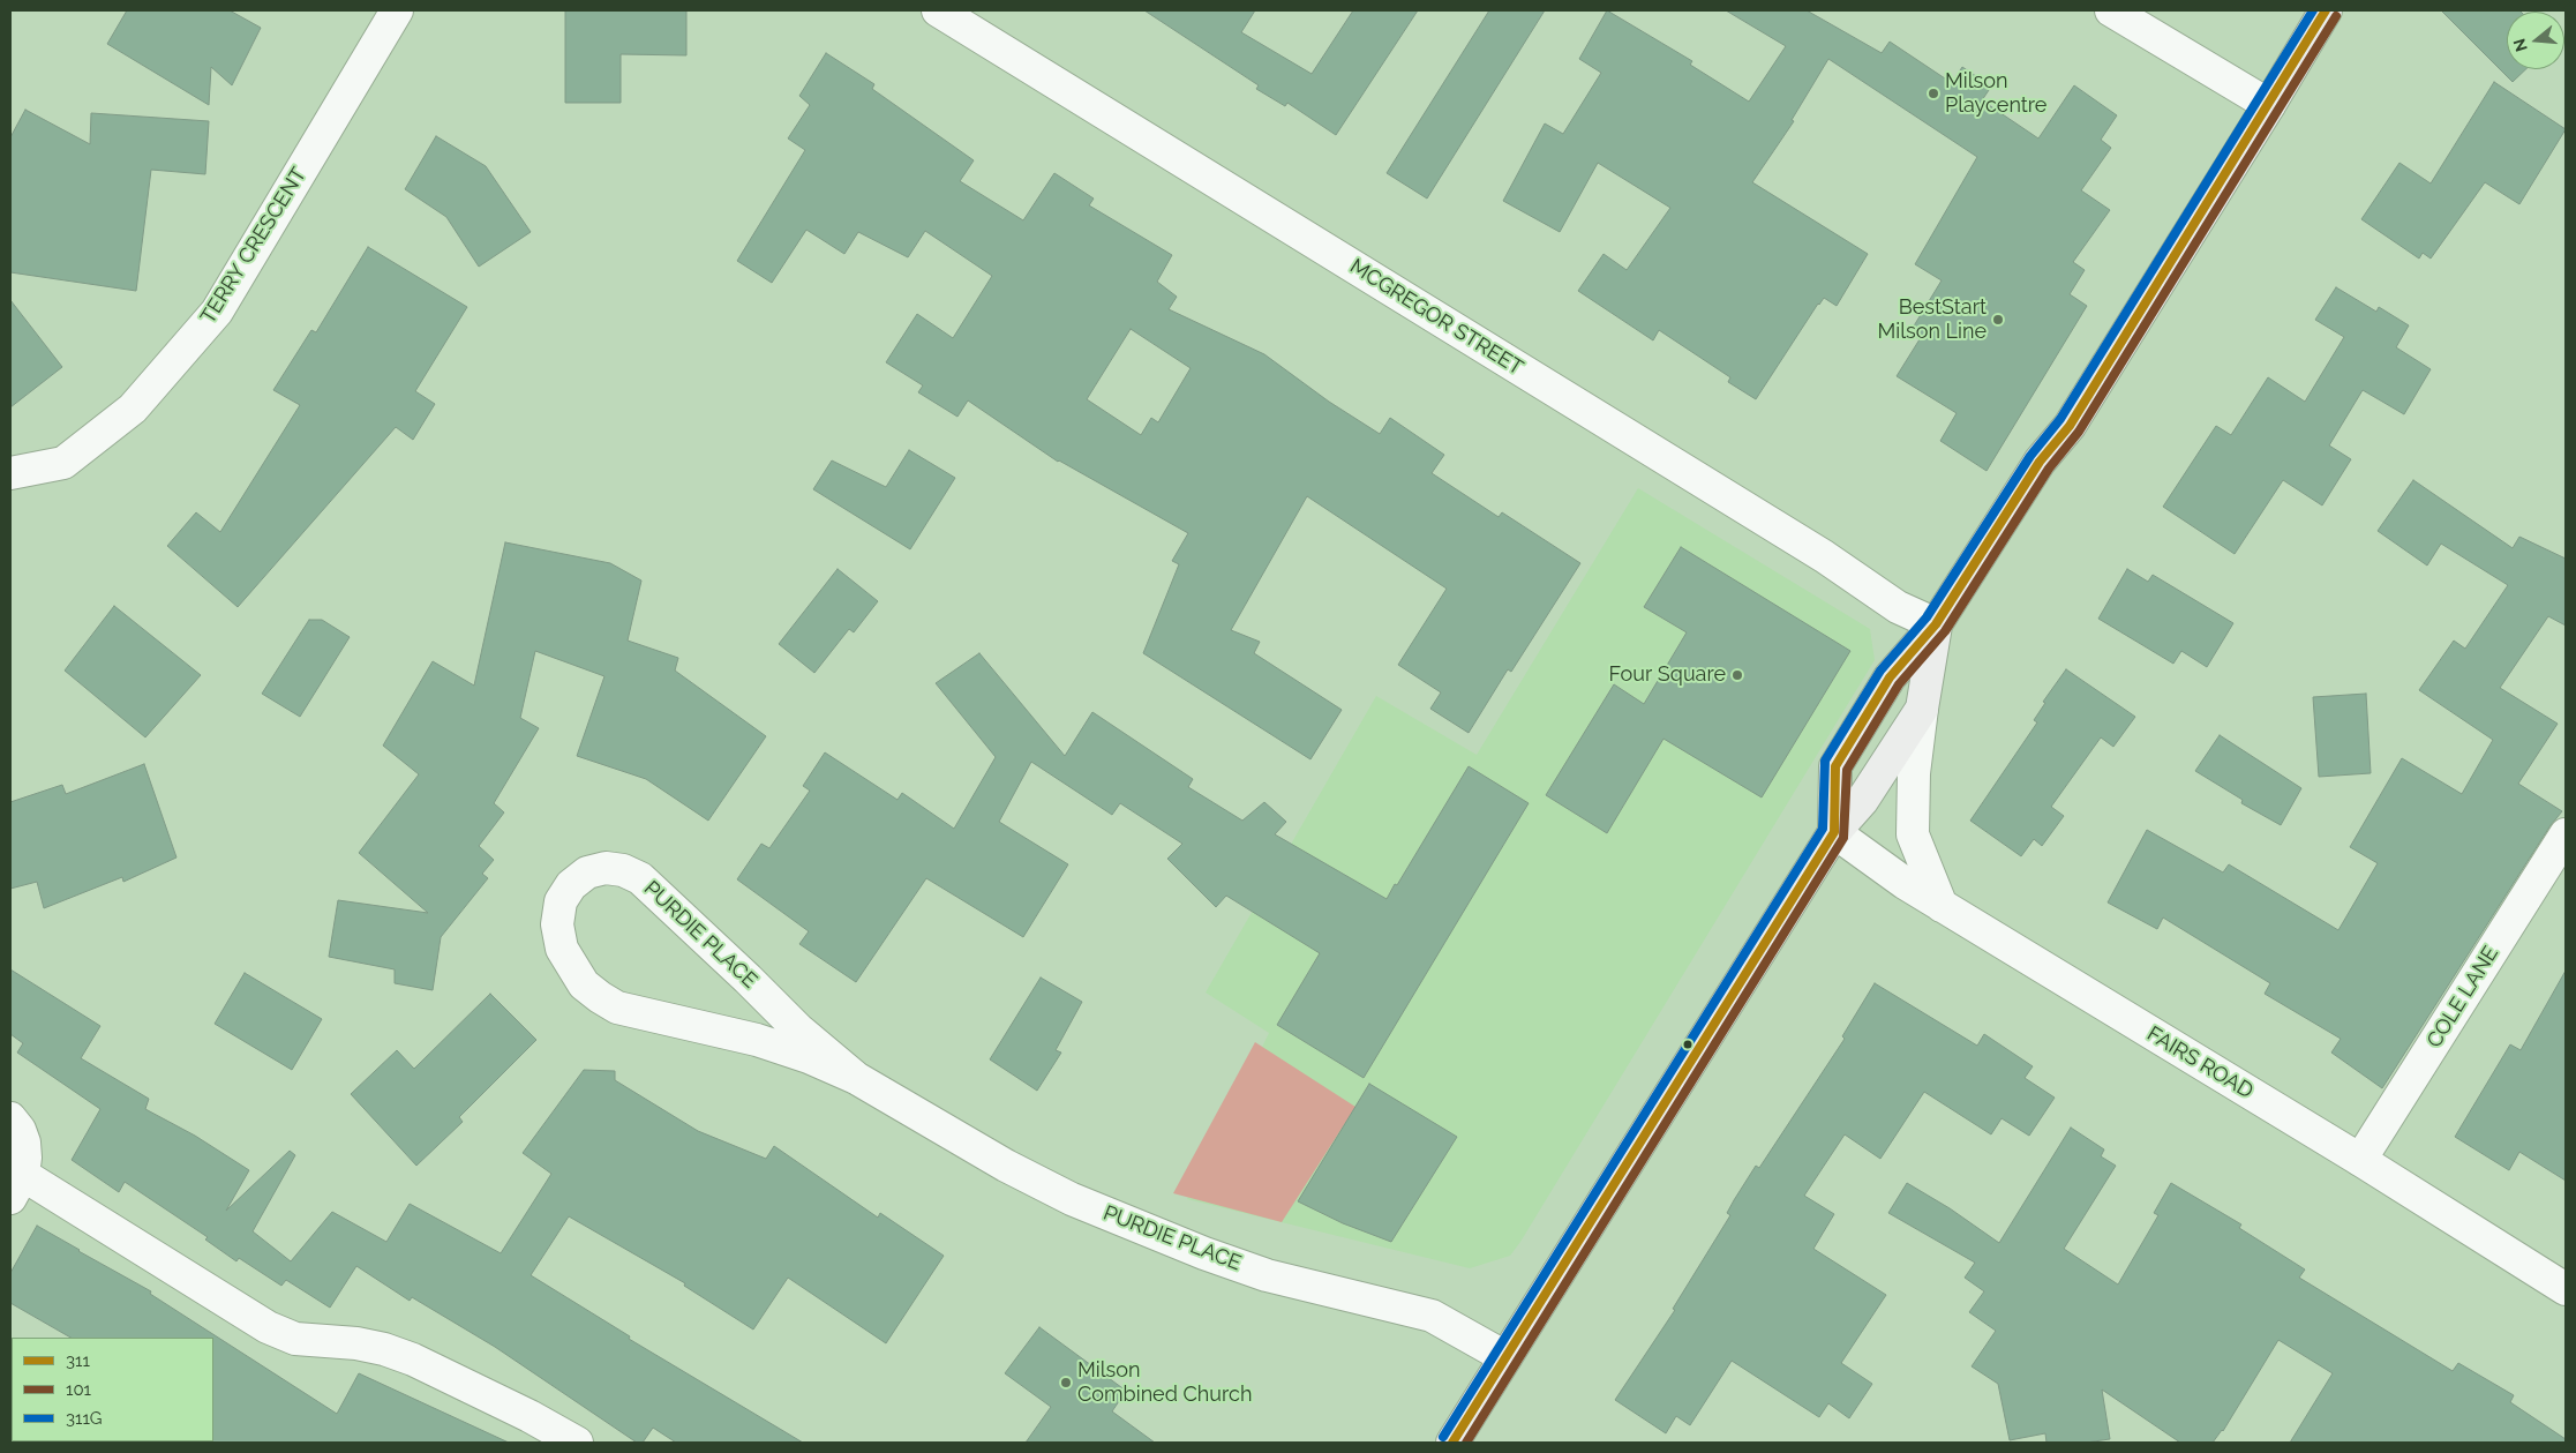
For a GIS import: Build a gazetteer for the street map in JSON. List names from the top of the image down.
{
  "streets": {
    "street": [
      "TERRY CRESCENT",
      "MCGREGOR STREET",
      "PURDIE PLACE",
      "COLE LANE",
      "FAIRS ROAD"
    ]
  },
  "crossings": [
    ["COLE LANE", "FAIRS ROAD"]
  ],
  "places": [
    "Milson Playcentre",
    "BestStart Milson Line",
    "Four Square",
    "Milson Combined Church"
  ],
  "lines": ["transit line 311", "transit line 311G", "transit line 101"],
  "legend": ["311", "101", "311G"],
  "north": "left"
}
